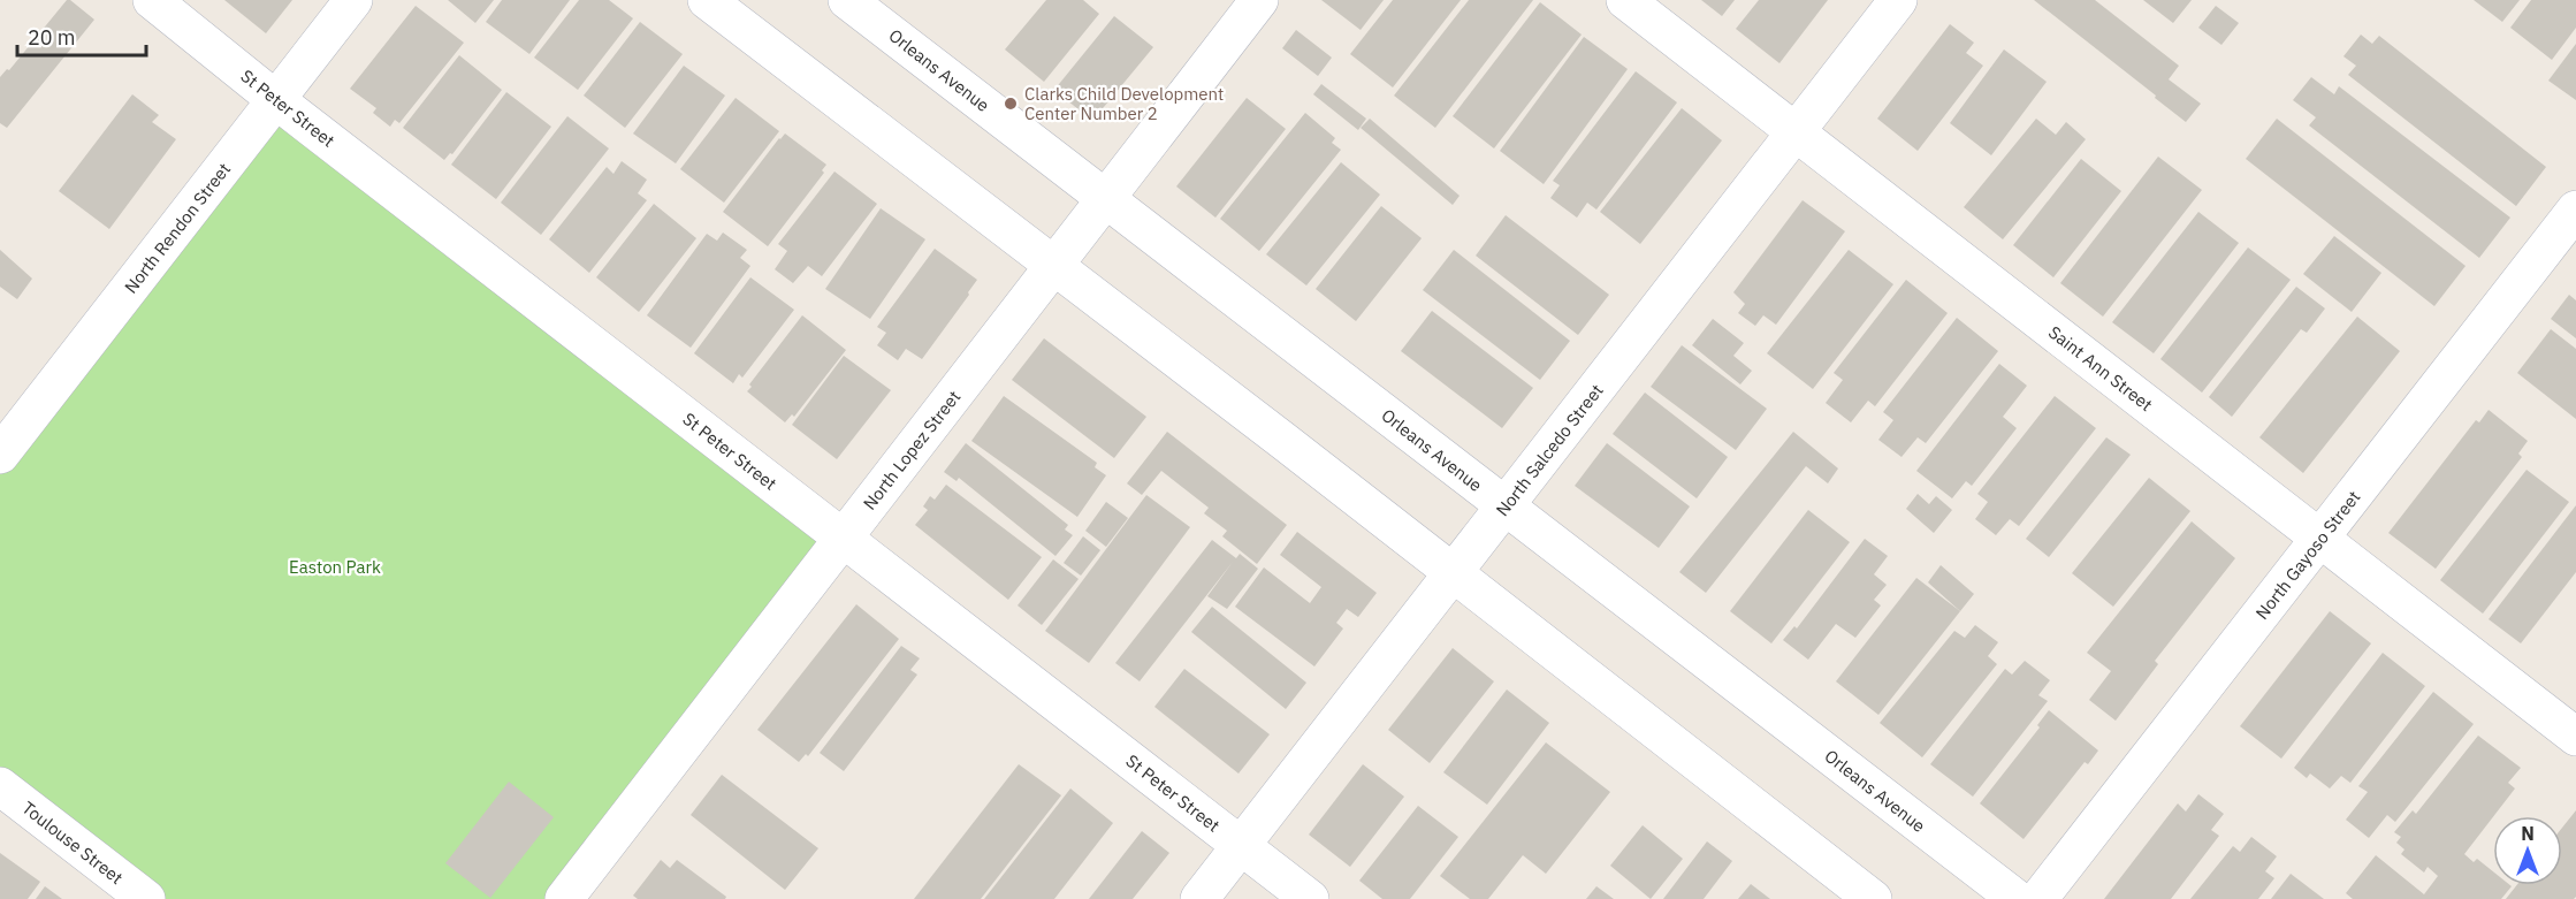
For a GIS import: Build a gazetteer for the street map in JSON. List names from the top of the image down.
{
  "streets": {
    "street": [
      "Orleans Avenue",
      "St Peter Street",
      "North Rendon Street",
      "Saint Ann Street",
      "North Lopez Street",
      "North Salcedo Street",
      "North Gayoso Street",
      "Toulouse Street"
    ]
  },
  "crossings": [
    ["Orleans Avenue", "North Lopez Street"],
    ["Orleans Avenue", "North Salcedo Street"],
    ["St Peter Street", "North Rendon Street"],
    ["St Peter Street", "North Lopez Street"],
    ["St Peter Street", "North Salcedo Street"],
    ["Saint Ann Street", "North Salcedo Street"],
    ["Saint Ann Street", "North Gayoso Street"]
  ],
  "parks": ["Easton Park"],
  "places": ["Clarks Child Development Center Number 2"],
  "scale_bar": "20 m",
  "north": "top"
}
